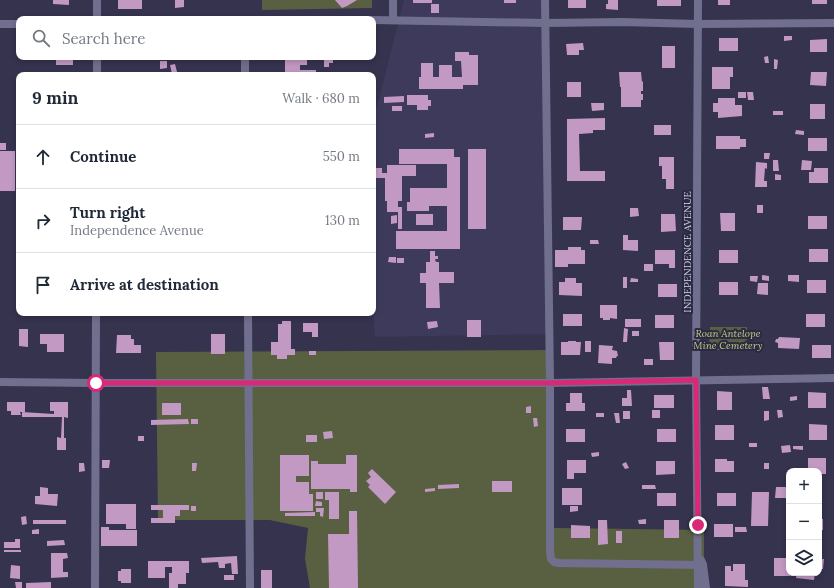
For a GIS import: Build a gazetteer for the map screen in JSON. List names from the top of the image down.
{
  "streets": {
    "street": ["INDEPENDENCE AVENUE"]
  },
  "parks": ["Roan Antelope Mine Cemetery"],
  "page": {
    "search": "Search here",
    "heading": ["9 min", "Walk · 680 m"],
    "list": [
      ["Continue", "550 m"],
      ["Turn right", "Independence Avenue", "130 m"],
      "Arrive at destination"
    ],
    "map_buttons": ["+", "−"]
  }
}
